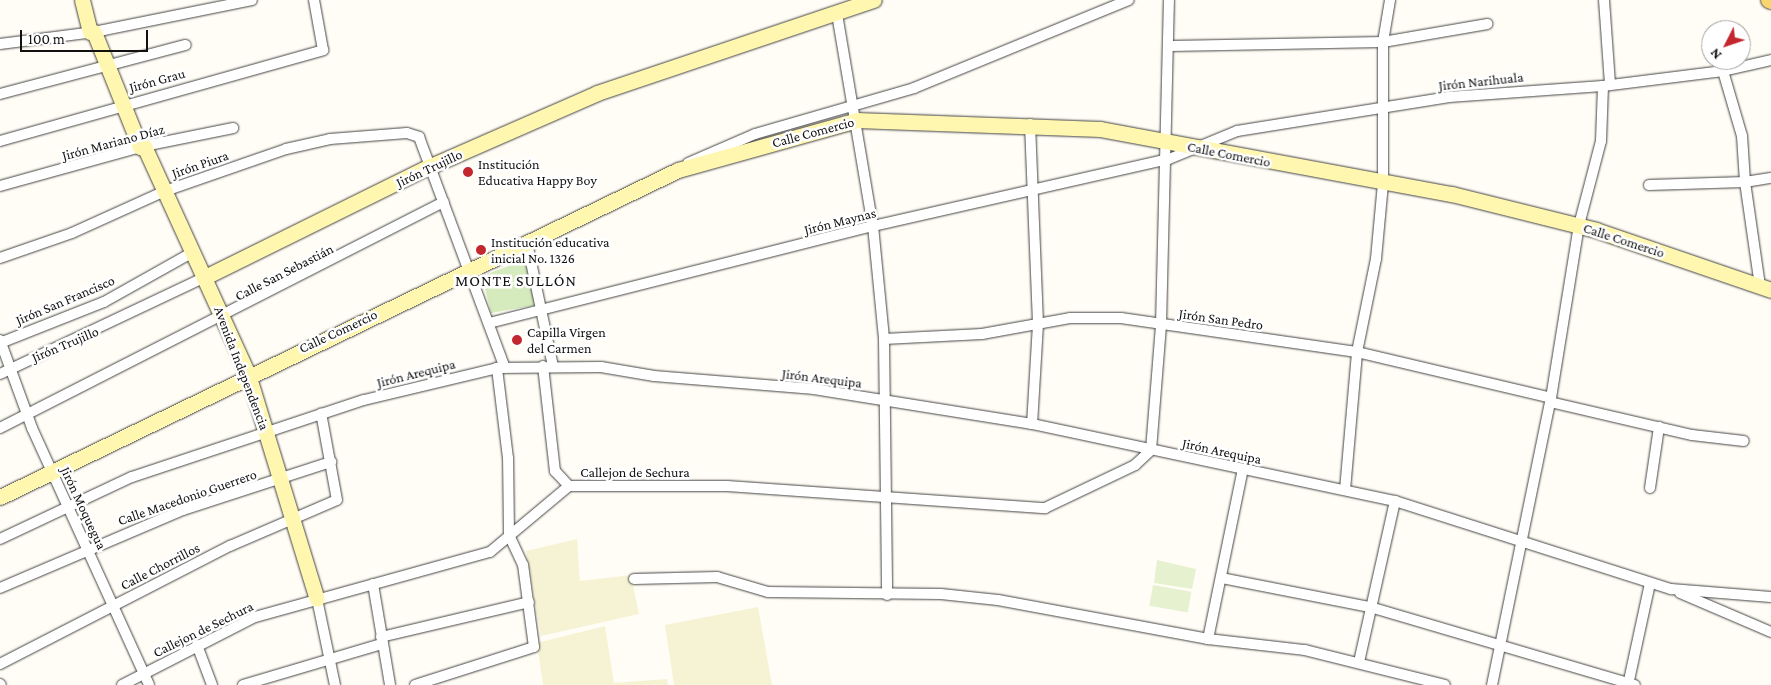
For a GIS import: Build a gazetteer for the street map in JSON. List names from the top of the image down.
{
  "streets": {
    "street": [
      "Jirón Grau",
      "Jirón Narihuala",
      "Calle Comercio",
      "Jirón Mariano Díaz",
      "Jirón Piura",
      "Jirón Trujillo",
      "Jirón Maynas",
      "Calle San Sebastián",
      "Jirón San Francisco",
      "Jirón San Pedro",
      "Avenida Independencia",
      "Jirón Arequipa",
      "Callejon de Sechura",
      "Calle Macedonio Guerrero",
      "Jirón Moquegua",
      "Calle Chorrillos"
    ]
  },
  "crossings": [
    ["Jirón Grau", "Avenida Independencia"],
    ["Jirón Narihuala", "Calle Comercio"],
    ["Jirón Narihuala", "Jirón Maynas"],
    ["Calle Comercio", "Jirón Maynas"],
    ["Calle Comercio", "Avenida Independencia"],
    ["Calle Comercio", "Jirón Moquegua"],
    ["Jirón Mariano Díaz", "Avenida Independencia"],
    ["Jirón Piura", "Jirón Trujillo"],
    ["Jirón Piura", "Avenida Independencia"],
    ["Jirón Trujillo", "Avenida Independencia"],
    ["Jirón Trujillo", "Jirón Moquegua"],
    ["Calle San Sebastián", "Avenida Independencia"],
    ["Calle San Sebastián", "Jirón Moquegua"],
    ["Jirón San Francisco", "Avenida Independencia"],
    ["Jirón San Francisco", "Jirón Moquegua"],
    ["Avenida Independencia", "Jirón Arequipa"],
    ["Avenida Independencia", "Callejon de Sechura"],
    ["Avenida Independencia", "Calle Macedonio Guerrero"],
    ["Avenida Independencia", "Calle Chorrillos"],
    ["Jirón Arequipa", "Callejon de Sechura"],
    ["Jirón Arequipa", "Jirón Moquegua"],
    ["Callejon de Sechura", "Jirón Moquegua"],
    ["Calle Macedonio Guerrero", "Jirón Moquegua"],
    ["Calle Macedonio Guerrero", "Calle Chorrillos"],
    ["Jirón Moquegua", "Calle Chorrillos"]
  ],
  "districts": ["MONTE SULLÓN"],
  "places": ["Institución Educativa Happy Boy", "Institución educativa inicial No. 1326", "Capilla Virgen del Carmen"],
  "scale_bar": "100 m",
  "north": "bottom left"
}
